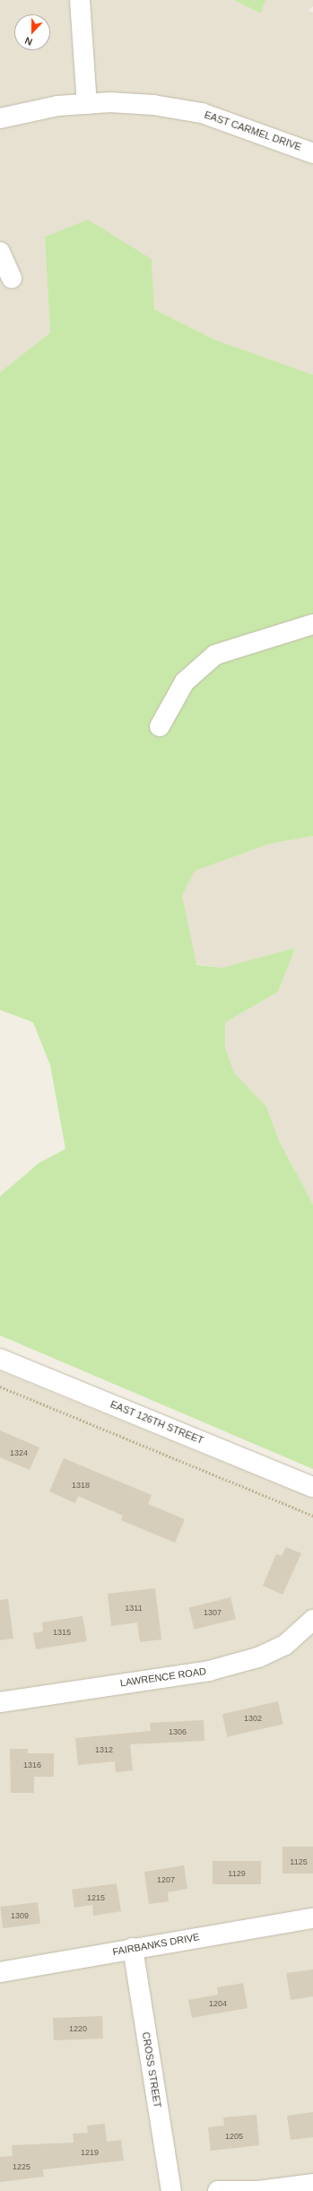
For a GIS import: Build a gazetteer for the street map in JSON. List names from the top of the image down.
{
  "streets": {
    "street": [
      "EAST CARMEL DRIVE",
      "EAST 126TH STREET",
      "LAWRENCE ROAD",
      "FAIRBANKS DRIVE",
      "CROSS STREET"
    ]
  },
  "crossings": [
    ["FAIRBANKS DRIVE", "CROSS STREET"]
  ],
  "house_numbers": [
    "1324",
    "1318",
    "1311",
    "1307",
    "1315",
    "1302",
    "1306",
    "1312",
    "1316",
    "1125",
    "1129",
    "1207",
    "1215",
    "1309",
    "1204",
    "1220",
    "1205",
    "1219",
    "1225"
  ],
  "north": "bottom"
}
